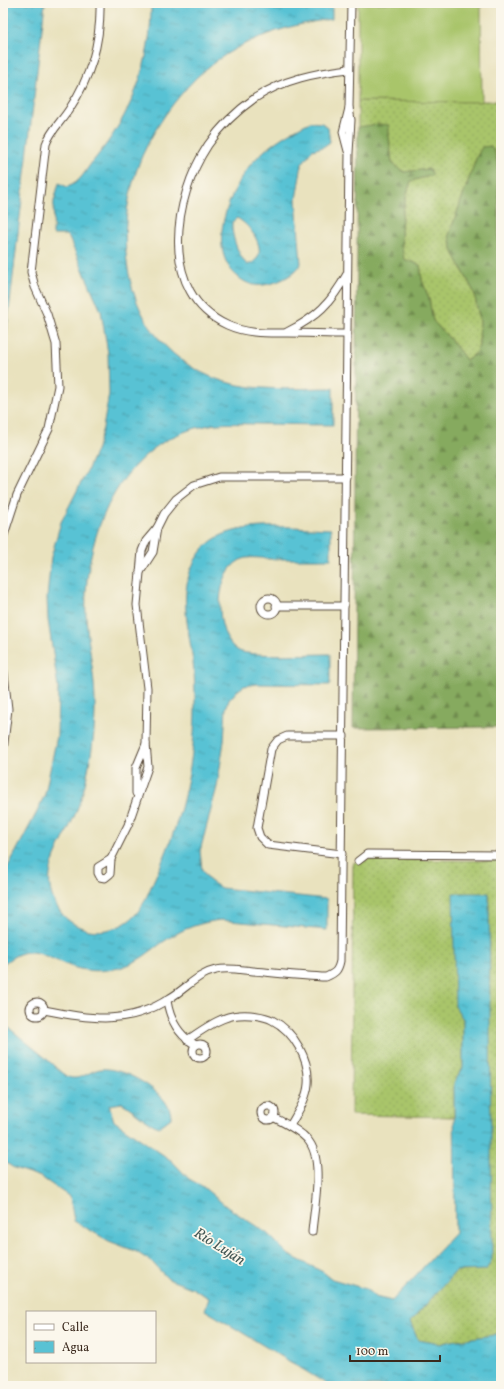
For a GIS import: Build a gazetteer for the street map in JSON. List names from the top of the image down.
{
  "water": ["Río Luján"],
  "legend": ["Calle", "Agua"],
  "scale_bar": "100 m"
}
